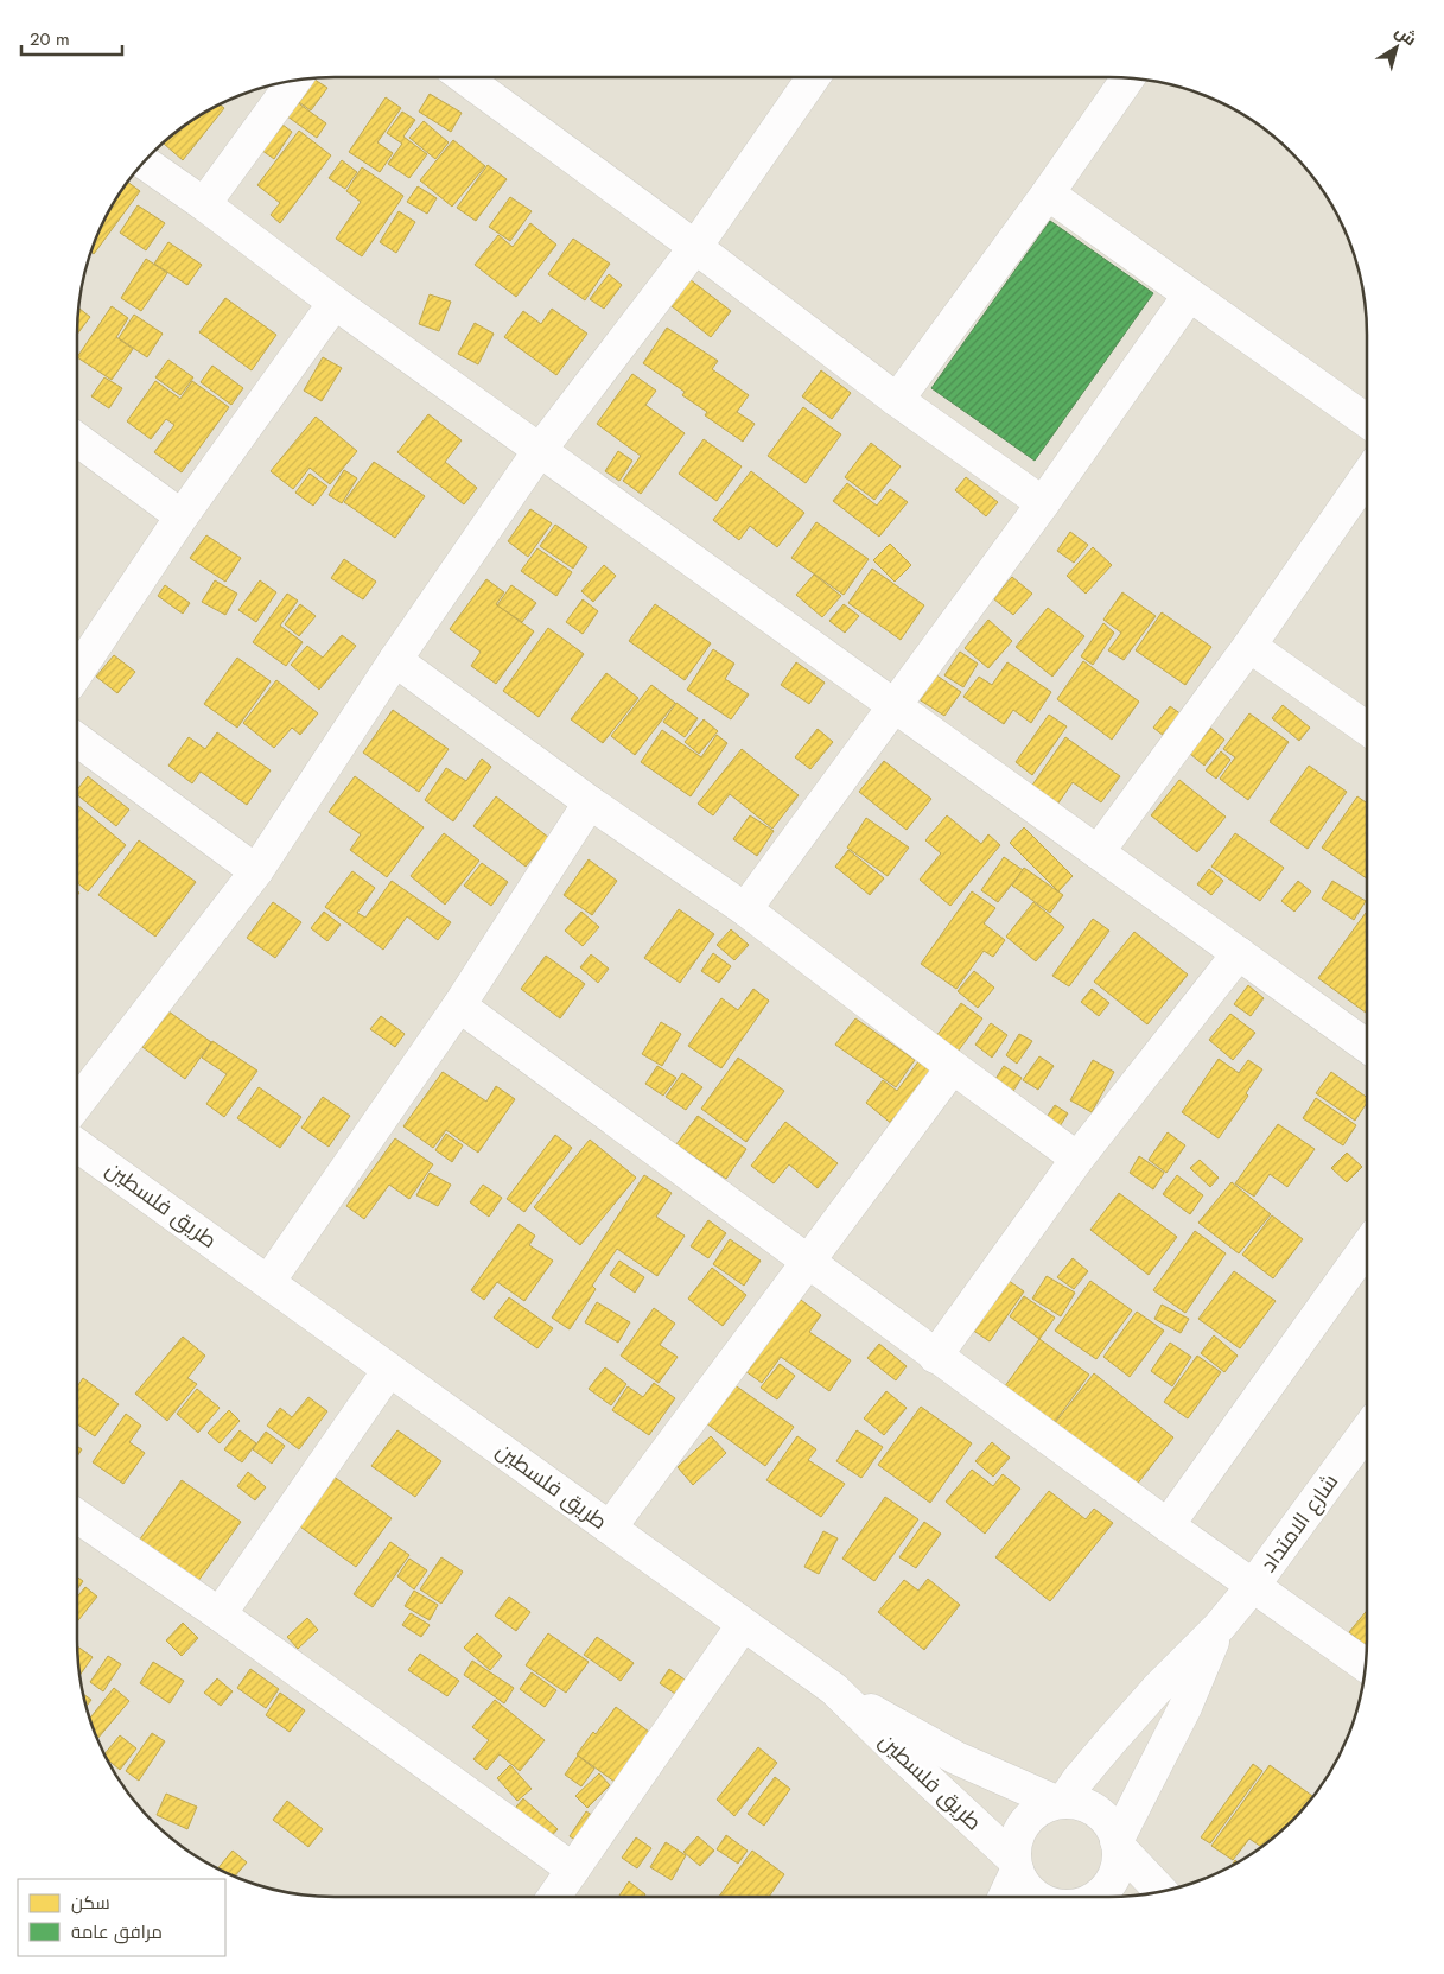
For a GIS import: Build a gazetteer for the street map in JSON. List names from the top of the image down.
{
  "streets": {
    "street": ["طريق فلسطين", "شارع الامتداد"]
  },
  "legend": ["سكن", "مرافق عامة"],
  "scale_bar": "20 m",
  "north": "top right"
}
